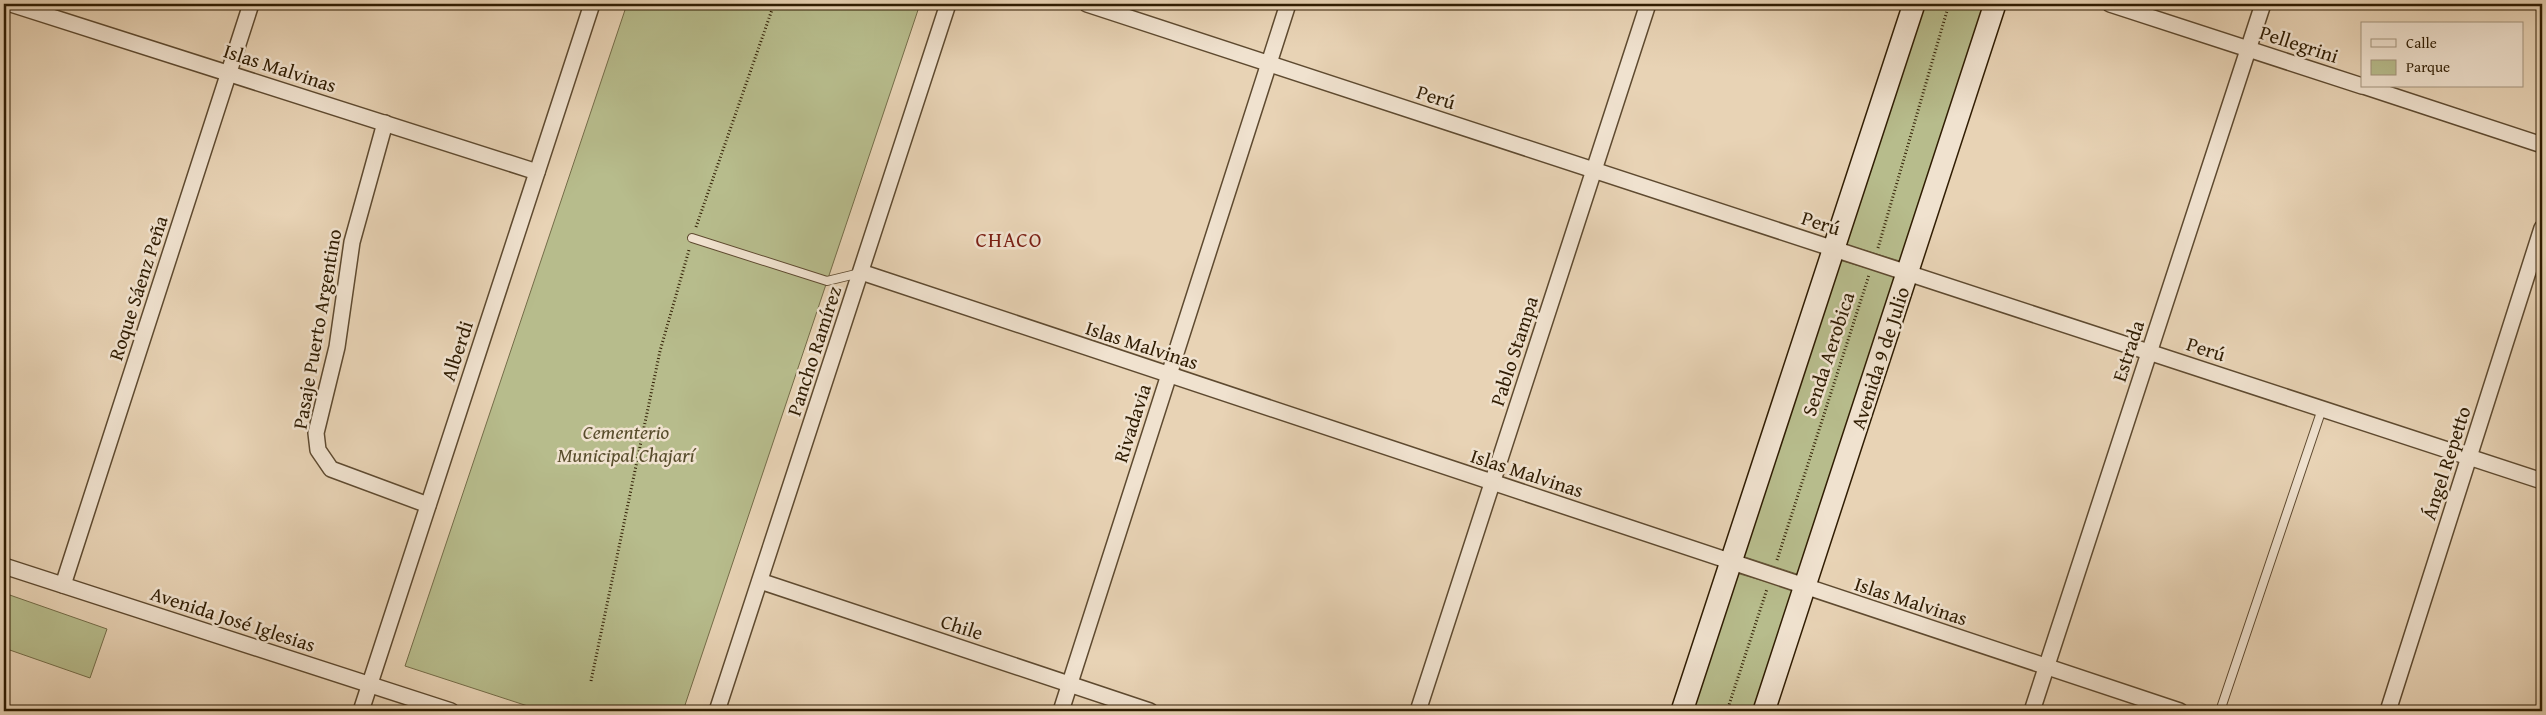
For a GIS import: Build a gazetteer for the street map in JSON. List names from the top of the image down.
{
  "streets": {
    "main road": ["Avenida 9 de Julio"],
    "street": [
      "Pellegrini",
      "Islas Malvinas",
      "Perú",
      "Roque Sáenz Peña",
      "Pasaje Puerto Argentino",
      "Alberdi",
      "Pancho Ramírez",
      "Pablo Stampa",
      "Estrada",
      "Rivadavia",
      "Ángel Repetto",
      "Avenida José Iglesias",
      "Chile"
    ],
    "path": ["Senda Aerobica"]
  },
  "crossings": [
    ["Pellegrini", "Estrada"],
    ["Islas Malvinas", "Roque Sáenz Peña"],
    ["Islas Malvinas", "Pasaje Puerto Argentino"],
    ["Islas Malvinas", "Alberdi"],
    ["Islas Malvinas", "Pancho Ramírez"],
    ["Islas Malvinas", "Pablo Stampa"],
    ["Islas Malvinas", "Estrada"],
    ["Islas Malvinas", "Senda Aerobica"],
    ["Islas Malvinas", "Avenida 9 de Julio"],
    ["Islas Malvinas", "Rivadavia"],
    ["Perú", "Pablo Stampa"],
    ["Perú", "Estrada"],
    ["Perú", "Senda Aerobica"],
    ["Perú", "Avenida 9 de Julio"],
    ["Perú", "Rivadavia"],
    ["Perú", "Ángel Repetto"],
    ["Roque Sáenz Peña", "Avenida José Iglesias"],
    ["Pasaje Puerto Argentino", "Alberdi"],
    ["Alberdi", "Avenida José Iglesias"],
    ["Pancho Ramírez", "Chile"],
    ["Rivadavia", "Chile"]
  ],
  "districts": ["CHACO"],
  "parks": ["Cementerio Municipal Chajarí"],
  "legend": ["Calle", "Parque"]
}
